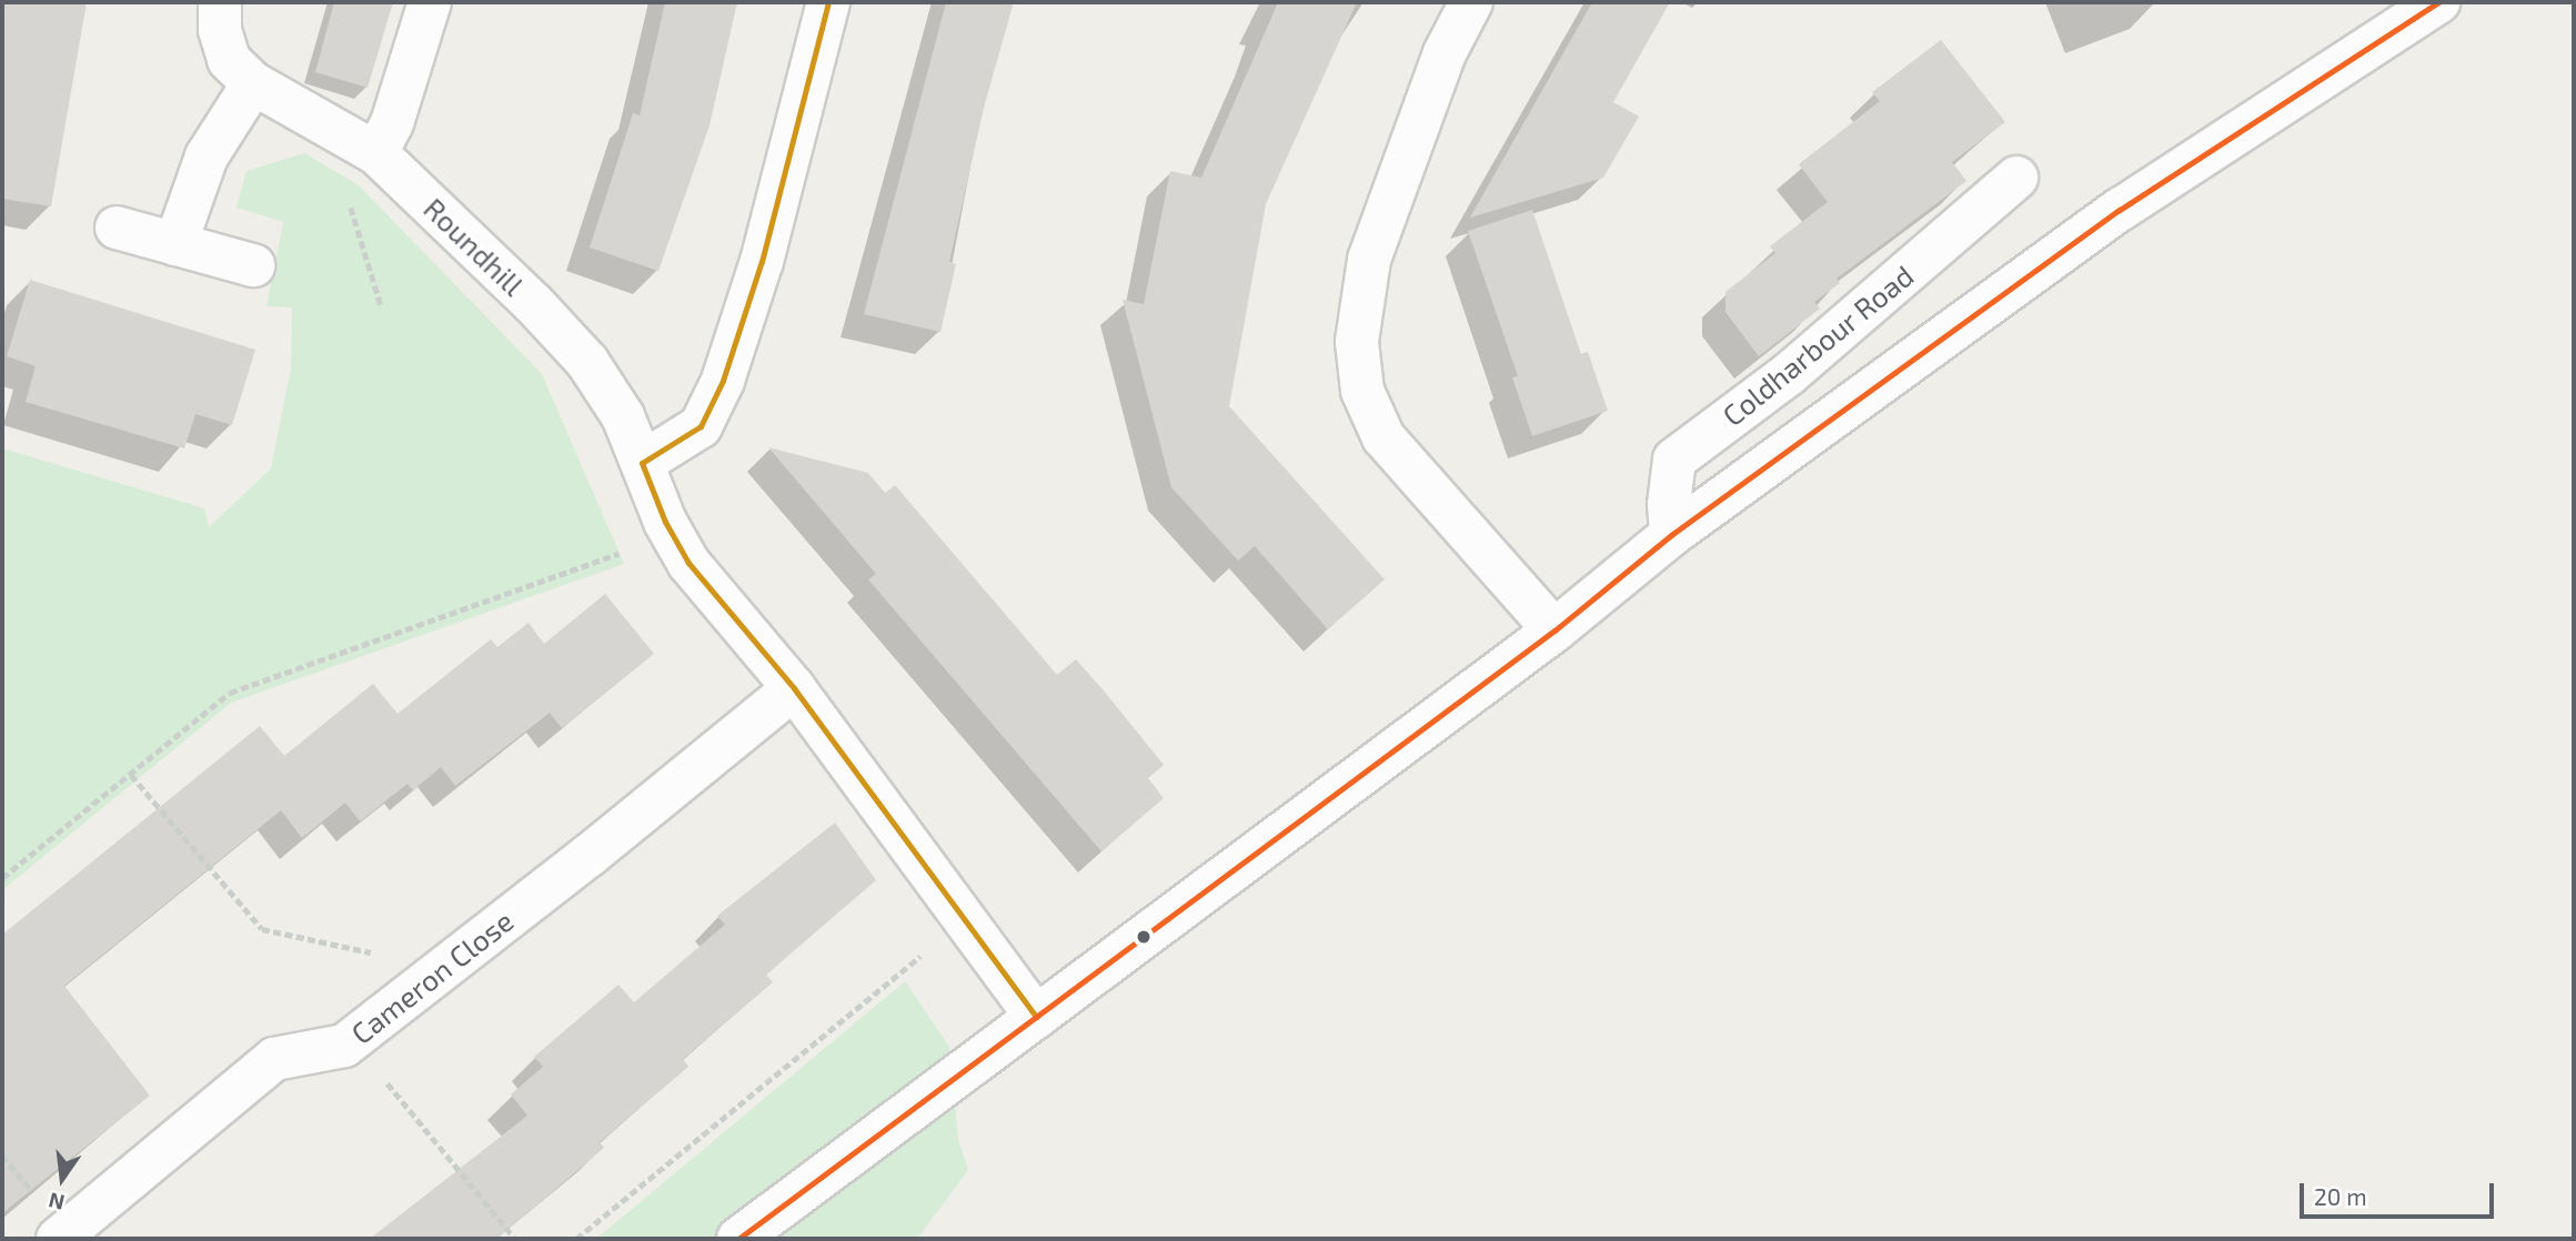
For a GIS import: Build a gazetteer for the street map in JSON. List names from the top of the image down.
{
  "streets": {
    "street": ["Roundhill", "Coldharbour Road", "Cameron Close"]
  },
  "crossings": [
    ["Roundhill", "Cameron Close"]
  ],
  "scale_bar": "20 m",
  "north": "bottom"
}
